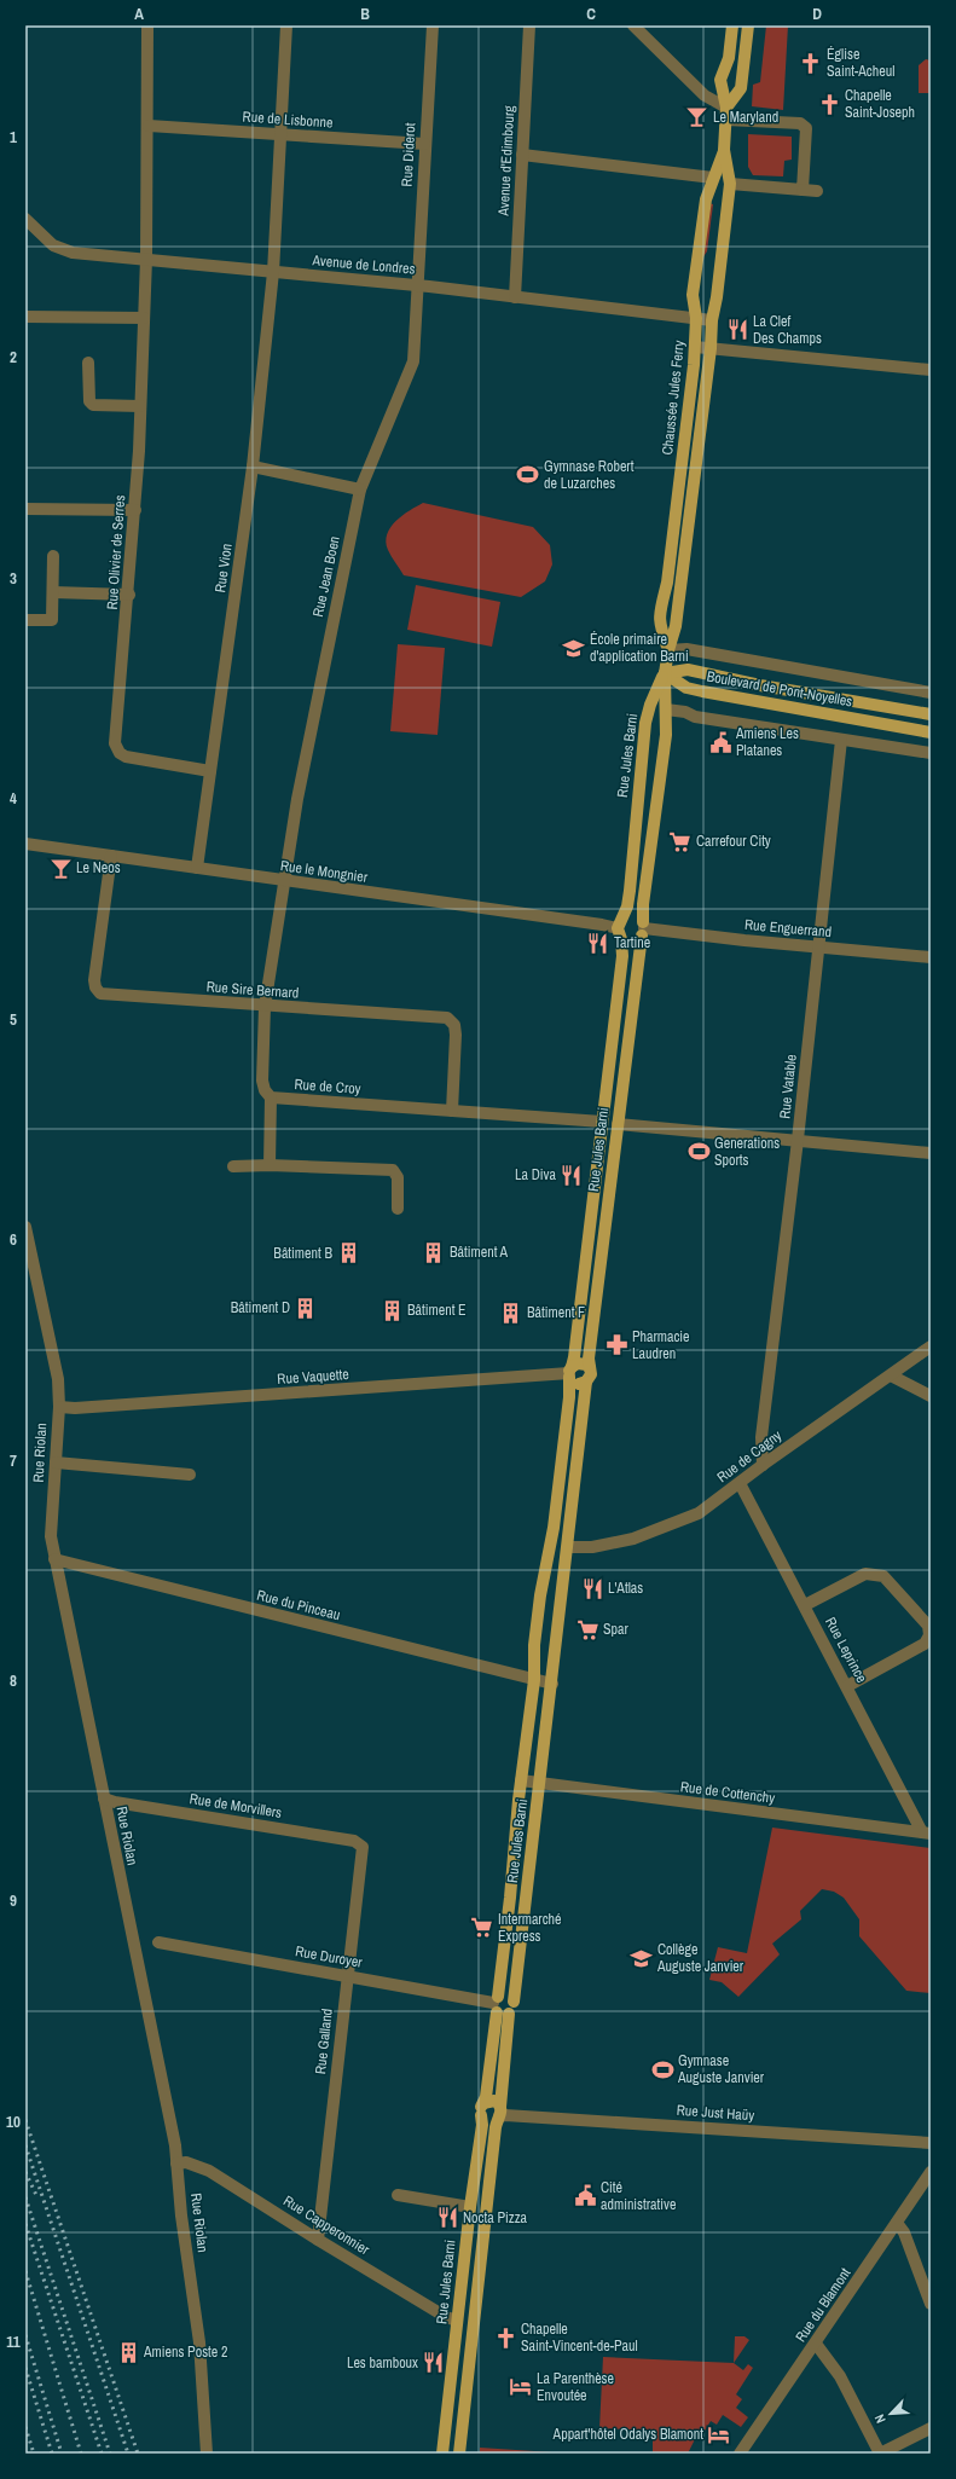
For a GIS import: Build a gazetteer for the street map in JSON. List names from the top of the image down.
{
  "streets": {
    "main road": ["Chaussée Jules Ferry", "Boulevard de Pont-Noyelles", "Rue Jules Barni"],
    "street": [
      "Rue de Lisbonne",
      "Rue Diderot",
      "Avenue d'Edimbourg",
      "Avenue de Londres",
      "Rue Olivier de Serres",
      "Rue Vion",
      "Rue Jean Boen",
      "Rue le Mongnier",
      "Rue Enguerrand",
      "Rue Sire Bernard",
      "Rue de Croy",
      "Rue Vatable",
      "Rue Vaquette",
      "Rue Riolan",
      "Rue de Cagny",
      "Rue du Pinceau",
      "Rue Leprince",
      "Rue de Cottenchy",
      "Rue de Morvillers",
      "Rue Duroyer",
      "Rue Galland",
      "Rue Just Haüy",
      "Rue Capperonnier",
      "Rue du Blamont"
    ]
  },
  "crossings": [
    ["Rue de Lisbonne", "Rue Diderot"],
    ["Rue de Lisbonne", "Rue Olivier de Serres"],
    ["Rue de Lisbonne", "Rue Vion"],
    ["Rue Diderot", "Avenue de Londres"],
    ["Rue Diderot", "Rue Jean Boen"],
    ["Avenue d'Edimbourg", "Avenue de Londres"],
    ["Avenue de Londres", "Chaussée Jules Ferry"],
    ["Avenue de Londres", "Rue Olivier de Serres"],
    ["Avenue de Londres", "Rue Vion"],
    ["Avenue de Londres", "Rue Jean Boen"],
    ["Chaussée Jules Ferry", "Boulevard de Pont-Noyelles"],
    ["Chaussée Jules Ferry", "Rue Jules Barni"],
    ["Rue Olivier de Serres", "Rue Vion"],
    ["Rue Vion", "Rue le Mongnier"],
    ["Rue Jean Boen", "Rue le Mongnier"],
    ["Boulevard de Pont-Noyelles", "Rue Jules Barni"],
    ["Rue Jules Barni", "Rue le Mongnier"],
    ["Rue Jules Barni", "Rue Enguerrand"],
    ["Rue Jules Barni", "Rue de Croy"],
    ["Rue Jules Barni", "Rue Vaquette"],
    ["Rue Jules Barni", "Rue de Cagny"],
    ["Rue Jules Barni", "Rue du Pinceau"],
    ["Rue Jules Barni", "Rue de Cottenchy"],
    ["Rue Jules Barni", "Rue Duroyer"],
    ["Rue Jules Barni", "Rue Capperonnier"],
    ["Rue le Mongnier", "Rue Sire Bernard"],
    ["Rue Enguerrand", "Rue Vatable"],
    ["Rue Sire Bernard", "Rue de Croy"],
    ["Rue Vatable", "Rue de Cagny"],
    ["Rue Vaquette", "Rue Riolan"],
    ["Rue Riolan", "Rue du Pinceau"],
    ["Rue Riolan", "Rue de Morvillers"],
    ["Rue Riolan", "Rue Capperonnier"],
    ["Rue de Cagny", "Rue Leprince"],
    ["Rue Leprince", "Rue de Cottenchy"],
    ["Rue de Morvillers", "Rue Galland"],
    ["Rue Duroyer", "Rue Galland"],
    ["Rue Galland", "Rue Capperonnier"]
  ],
  "places": {
    "church": ["Église Saint-Acheul", "Chapelle Saint-Joseph", "Chapelle Saint-Vincent-de-Paul"],
    "bar": ["Le Maryland", "Le Neos"],
    "restaurant": [
      "La Clef Des Champs",
      "Tartine",
      "La Diva",
      "L'Atlas",
      "Nocta Pizza",
      "Les bamboux"
    ],
    "sports": ["Gymnase Robert de Luzarches", "Generations Sports", "Gymnase Auguste Janvier"],
    "school or university": ["École primaire d'application Barni", "Collège Auguste Janvier"],
    "public building": ["Amiens Les Platanes", "Cité administrative"],
    "supermarket": ["Carrefour City", "Spar", "Intermarché Express"],
    "building": [
      "Bâtiment A",
      "Bâtiment B",
      "Bâtiment D",
      "Bâtiment E",
      "Bâtiment F",
      "Amiens Poste 2"
    ],
    "pharmacy": ["Pharmacie Laudren"],
    "hotel": ["La Parenthèse Envoutée", "Appart'hôtel Odalys Blamont"]
  },
  "north": "bottom left",
  "grid": {
    "columns": [
      "A",
      "B",
      "C",
      "D"
    ],
    "rows": [
      "1",
      "2",
      "3",
      "4",
      "5",
      "6",
      "7",
      "8",
      "9",
      "10",
      "11"
    ]
  }
}
